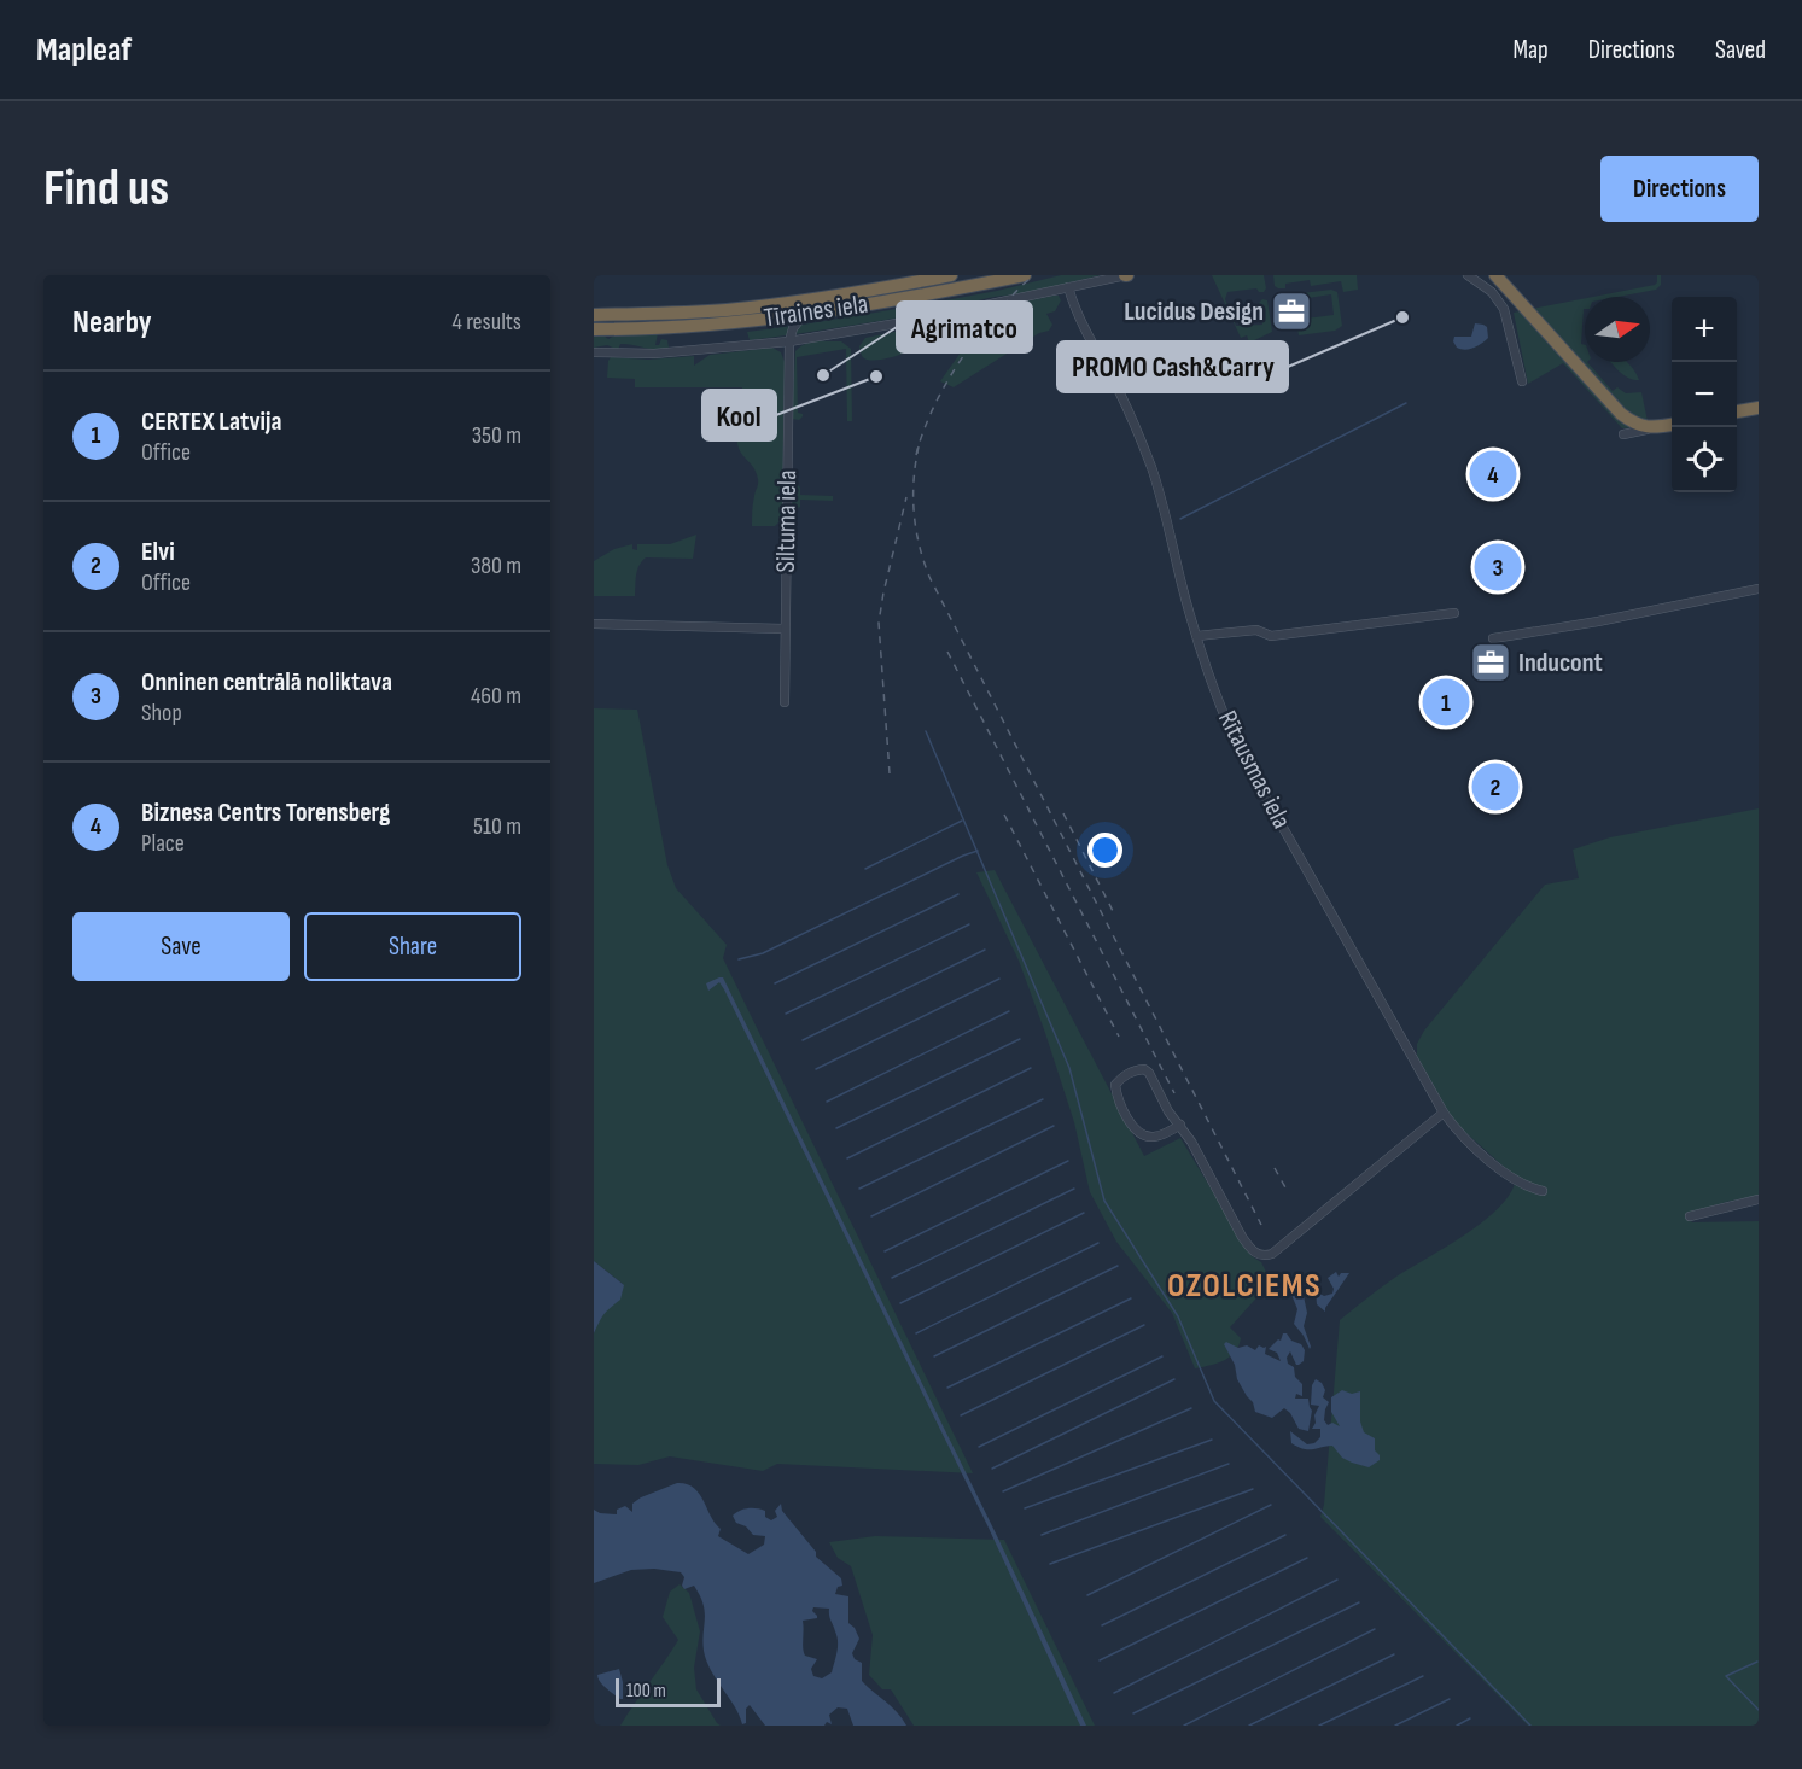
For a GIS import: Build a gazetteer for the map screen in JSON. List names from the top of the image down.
{
  "streets": {
    "street": ["Tīraines iela", "Siltuma iela", "Rītausmas iela"]
  },
  "crossings": [
    ["Tīraines iela", "Siltuma iela"],
    ["Tīraines iela", "Rītausmas iela"]
  ],
  "districts": ["OZOLCIEMS"],
  "places": {
    "office": ["Lucidus Design", "Inducont"],
    "other": ["PROMO Cash&Carry", "Agrimatco", "Kool"]
  },
  "scale_bar": "100 m",
  "north": "right",
  "page": {
    "header": "Mapleaf",
    "nav": ["Map", "Directions", "Saved"],
    "buttons": [
      "Directions",
      ["Save", "Share"]
    ],
    "title": "Find us",
    "heading": ["Nearby", "4 results"],
    "map_buttons": ["+", "−"],
    "list": [
      {
        "mark": "1",
        "name": "CERTEX Latvija",
        "note": "Office",
        "value": "350 m"
      },
      {
        "mark": "2",
        "name": "Elvi",
        "note": "Office",
        "value": "380 m"
      },
      {
        "mark": "3",
        "name": "Onninen centrālā noliktava",
        "note": "Shop",
        "value": "460 m"
      },
      {
        "mark": "4",
        "name": "Biznesa Centrs Torensberg",
        "note": "Place",
        "value": "510 m"
      }
    ],
    "pins": [
      "4",
      "3",
      "1",
      "2"
    ],
    "scale": "100 m"
  }
}
